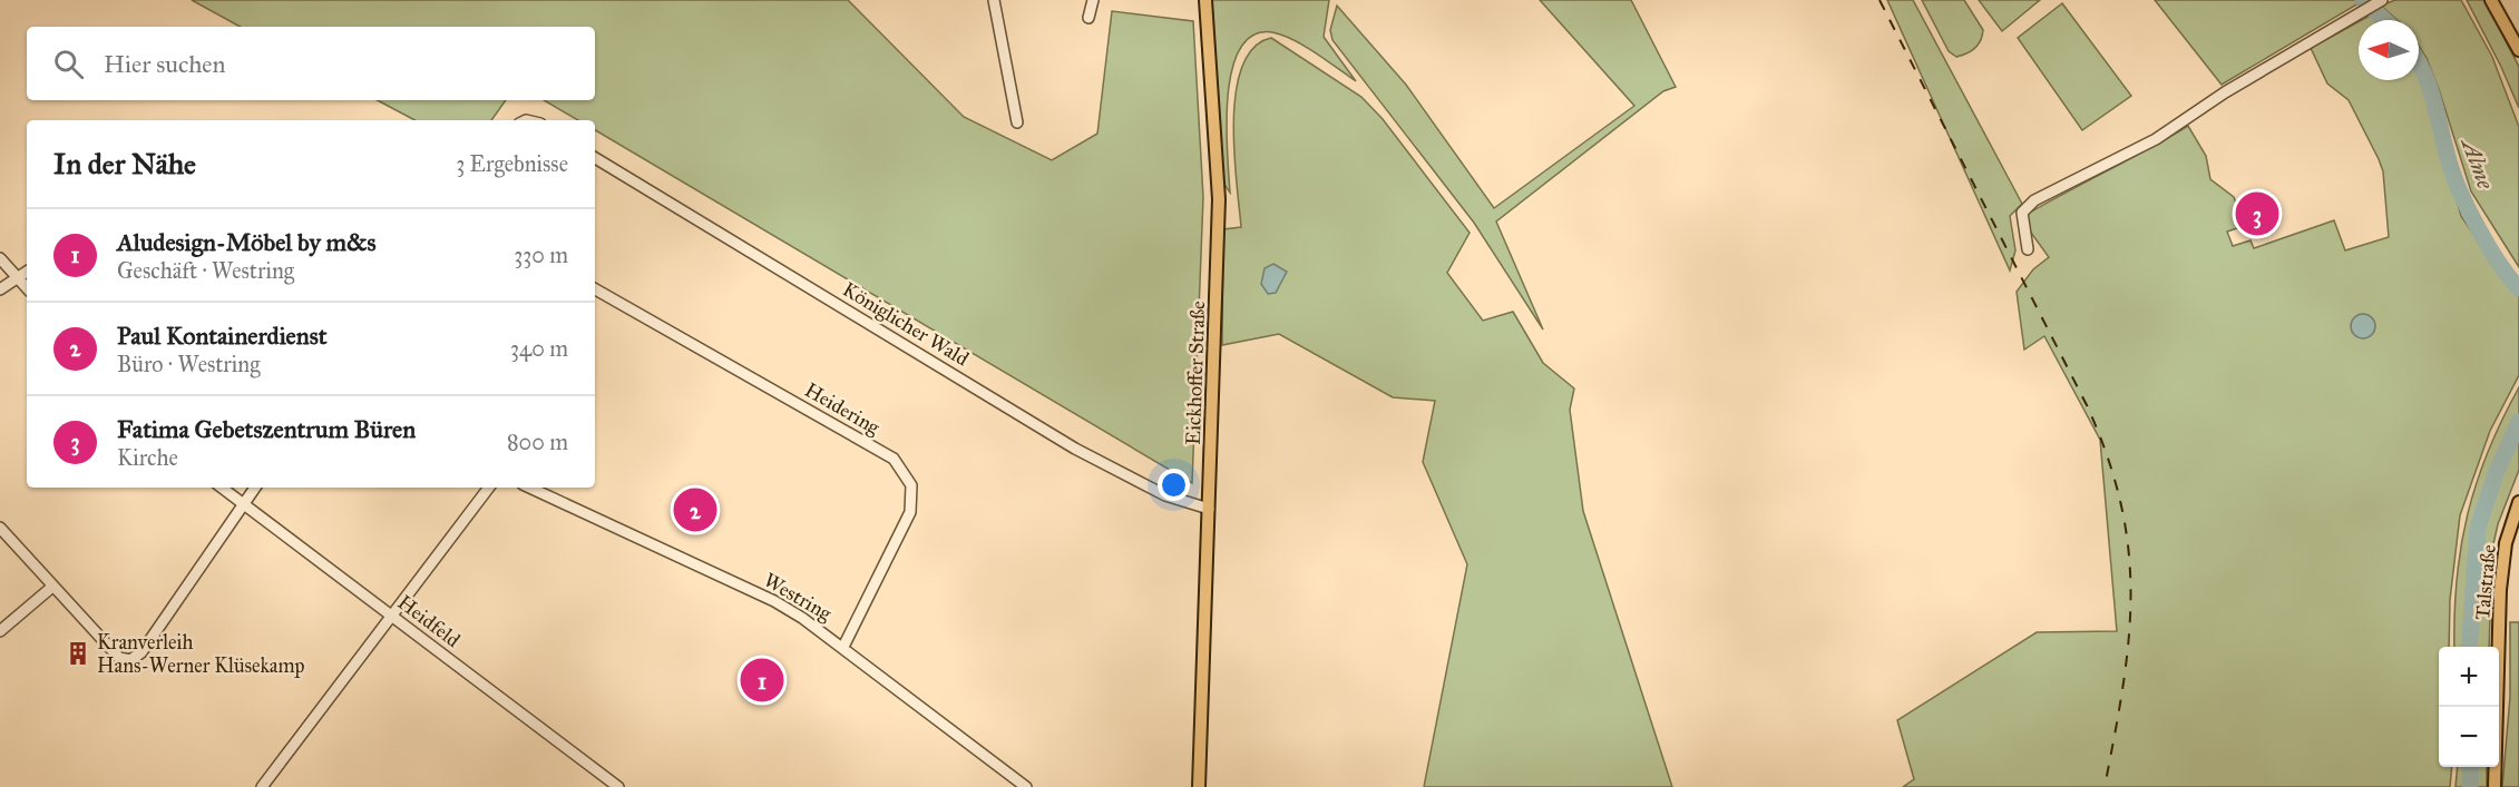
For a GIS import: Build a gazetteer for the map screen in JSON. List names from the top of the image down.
{
  "streets": {
    "main road": ["Eickhoffer Straße", "Talstraße"],
    "street": [
      "Königlicher Wald",
      "Heidering",
      "Westring",
      "Heidfeld"
    ]
  },
  "crossings": [
    ["Königlicher Wald", "Eickhoffer Straße"],
    ["Heidering", "Westring"]
  ],
  "water": ["Alme"],
  "places": {
    "building": ["Kranverleih Hans-Werner Klüsekamp"]
  },
  "north": "left",
  "page": {
    "search": "Hier suchen",
    "heading": ["In der Nähe", "3 Ergebnisse"],
    "pins": ["3", "2", "1"],
    "list": [
      {
        "mark": "1",
        "name": "Aludesign-Möbel by m&s",
        "note": "Geschäft · Westring",
        "value": "330 m"
      },
      {
        "mark": "2",
        "name": "Paul Kontainerdienst",
        "note": "Büro · Westring",
        "value": "340 m"
      },
      {
        "mark": "3",
        "name": "Fatima Gebetszentrum Büren",
        "note": "Kirche",
        "value": "800 m"
      }
    ],
    "map_buttons": ["+", "−"]
  }
}
